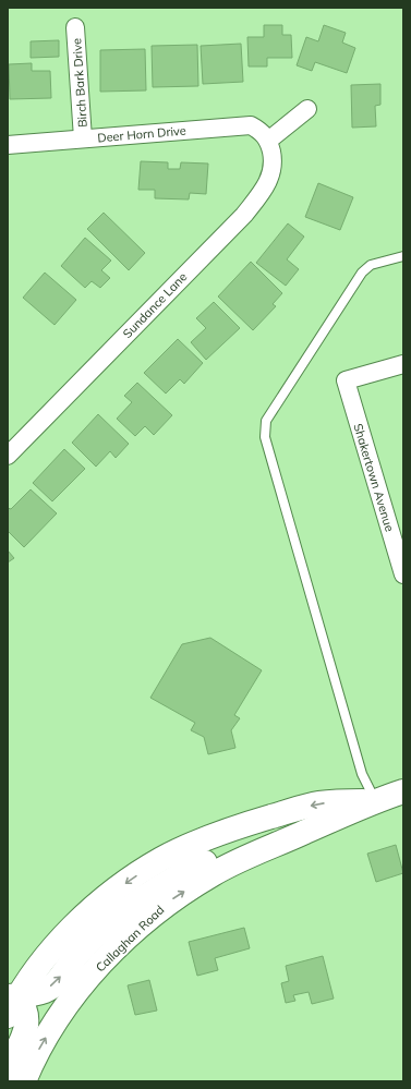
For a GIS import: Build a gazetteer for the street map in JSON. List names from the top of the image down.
{
  "streets": {
    "main road": ["Callaghan Road"],
    "street": [
      "Birch Bark Drive",
      "Deer Horn Drive",
      "Sundance Lane",
      "Shakertown Avenue"
    ]
  },
  "crossings": [
    ["Birch Bark Drive", "Deer Horn Drive"],
    ["Deer Horn Drive", "Sundance Lane"]
  ]
}
